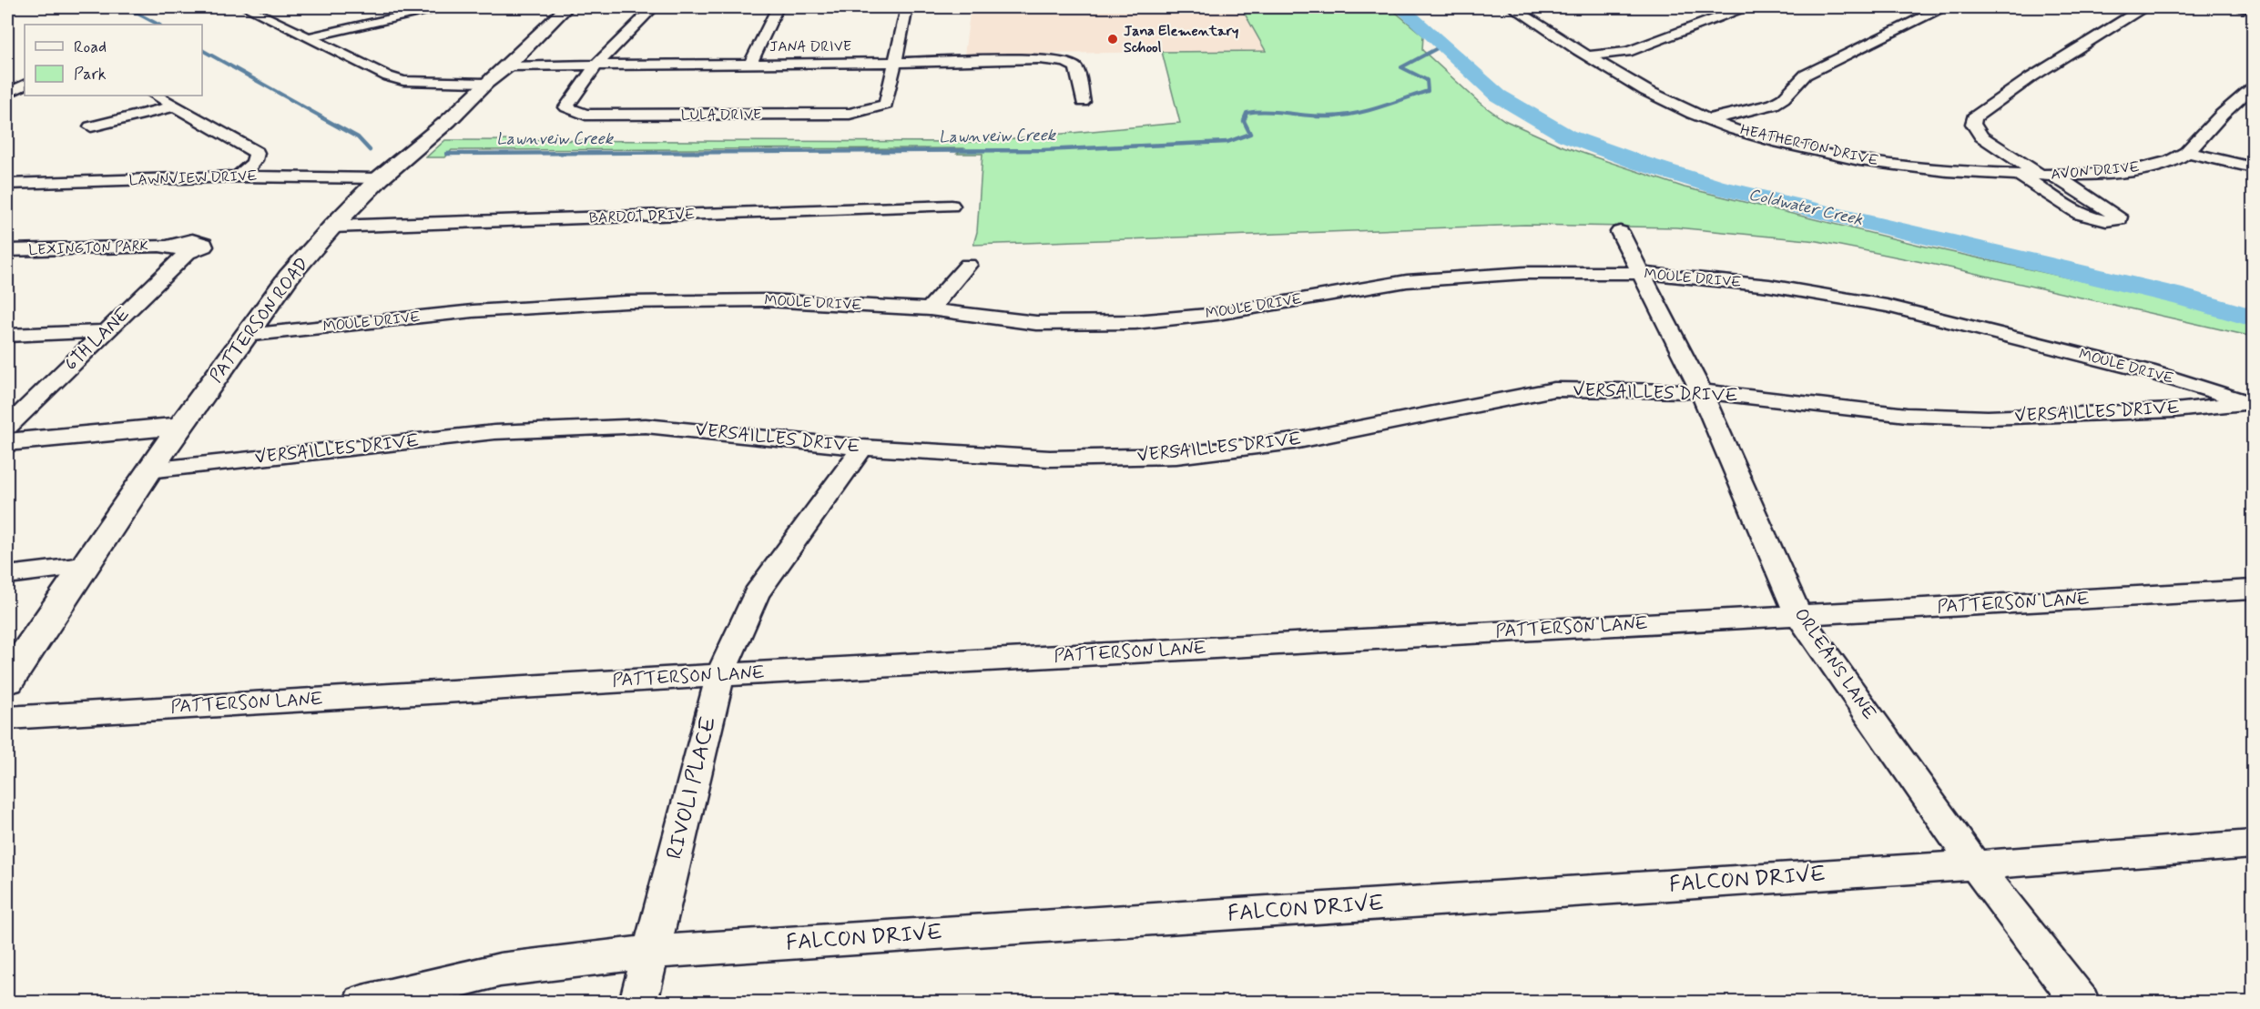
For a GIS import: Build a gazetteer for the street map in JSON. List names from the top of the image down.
{
  "streets": {
    "main road": ["PATTERSON ROAD"],
    "street": [
      "JANA DRIVE",
      "LULA DRIVE",
      "HEATHERTON DRIVE",
      "AVON DRIVE",
      "LAWNVIEW DRIVE",
      "BARDOT DRIVE",
      "LEXINGTON PARK",
      "MOULE DRIVE",
      "6TH LANE",
      "VERSAILLES DRIVE",
      "PATTERSON LANE",
      "ORLEANS LANE",
      "RIVOLI PLACE",
      "FALCON DRIVE"
    ]
  },
  "crossings": [
    ["JANA DRIVE", "LULA DRIVE"],
    ["JANA DRIVE", "PATTERSON ROAD"],
    ["HEATHERTON DRIVE", "AVON DRIVE"],
    ["LAWNVIEW DRIVE", "PATTERSON ROAD"],
    ["BARDOT DRIVE", "PATTERSON ROAD"],
    ["LEXINGTON PARK", "6TH LANE"],
    ["MOULE DRIVE", "PATTERSON ROAD"],
    ["MOULE DRIVE", "VERSAILLES DRIVE"],
    ["MOULE DRIVE", "ORLEANS LANE"],
    ["PATTERSON ROAD", "VERSAILLES DRIVE"],
    ["VERSAILLES DRIVE", "ORLEANS LANE"],
    ["VERSAILLES DRIVE", "RIVOLI PLACE"],
    ["PATTERSON LANE", "ORLEANS LANE"],
    ["PATTERSON LANE", "RIVOLI PLACE"],
    ["ORLEANS LANE", "FALCON DRIVE"],
    ["RIVOLI PLACE", "FALCON DRIVE"]
  ],
  "water": ["Lawnveiw Creek", "Coldwater Creek"],
  "places": ["Jana Elementary School"],
  "legend": ["Road", "Park"]
}
